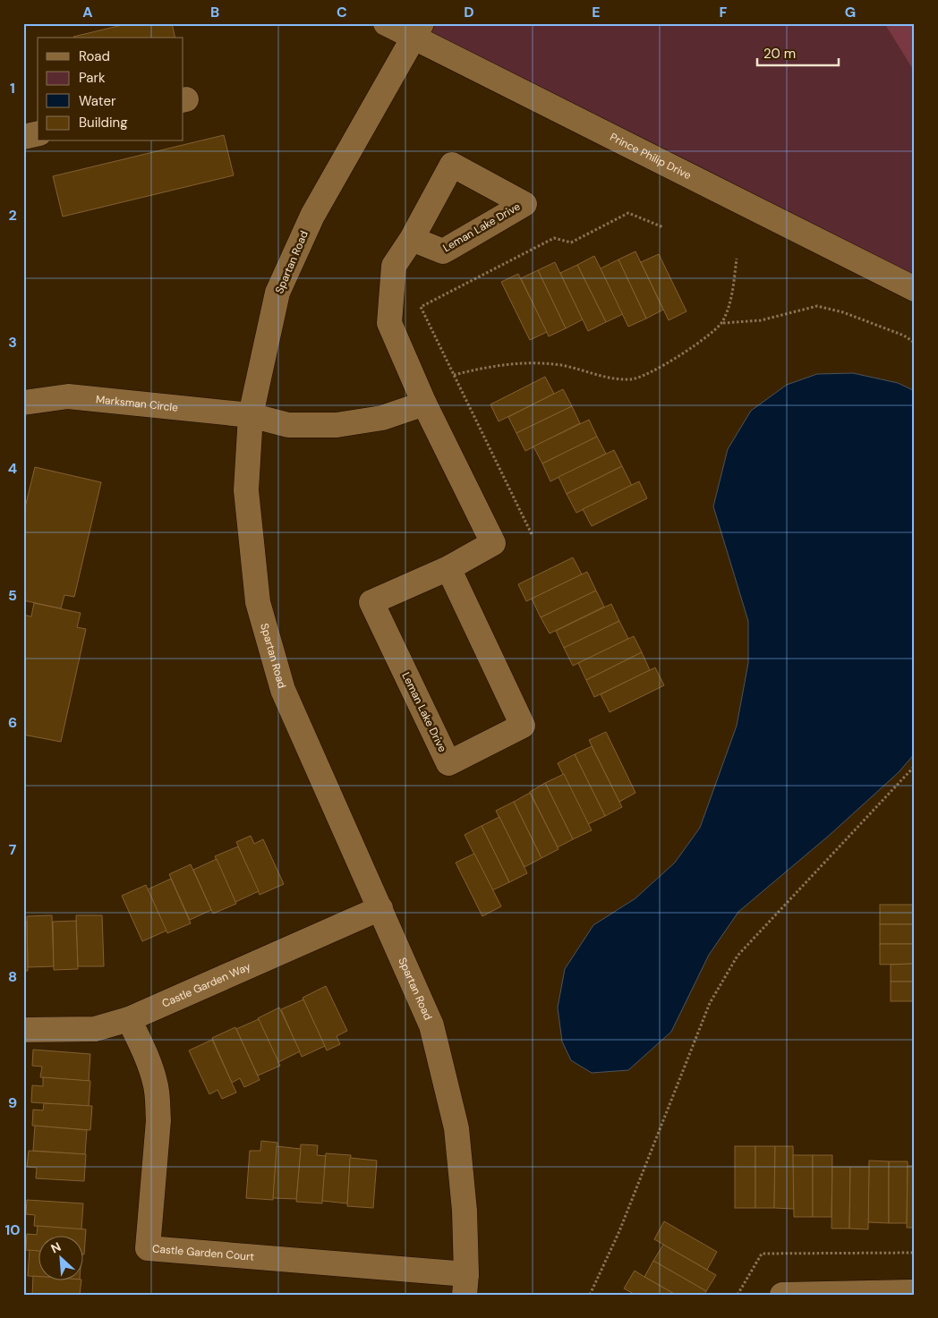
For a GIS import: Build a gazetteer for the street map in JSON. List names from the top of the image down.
{
  "streets": {
    "street": [
      "Prince Philip Drive",
      "Leman Lake Drive",
      "Spartan Road",
      "Marksman Circle",
      "Castle Garden Way",
      "Castle Garden Court"
    ]
  },
  "crossings": [
    ["Prince Philip Drive", "Spartan Road"],
    ["Spartan Road", "Marksman Circle"],
    ["Spartan Road", "Castle Garden Way"],
    ["Spartan Road", "Castle Garden Court"],
    ["Castle Garden Way", "Castle Garden Court"]
  ],
  "legend": [
    "Road",
    "Park",
    "Water",
    "Building"
  ],
  "scale_bar": "20 m",
  "north": "top left",
  "grid": {
    "columns": [
      "A",
      "B",
      "C",
      "D",
      "E",
      "F",
      "G"
    ],
    "rows": [
      "1",
      "2",
      "3",
      "4",
      "5",
      "6",
      "7",
      "8",
      "9",
      "10"
    ]
  }
}
